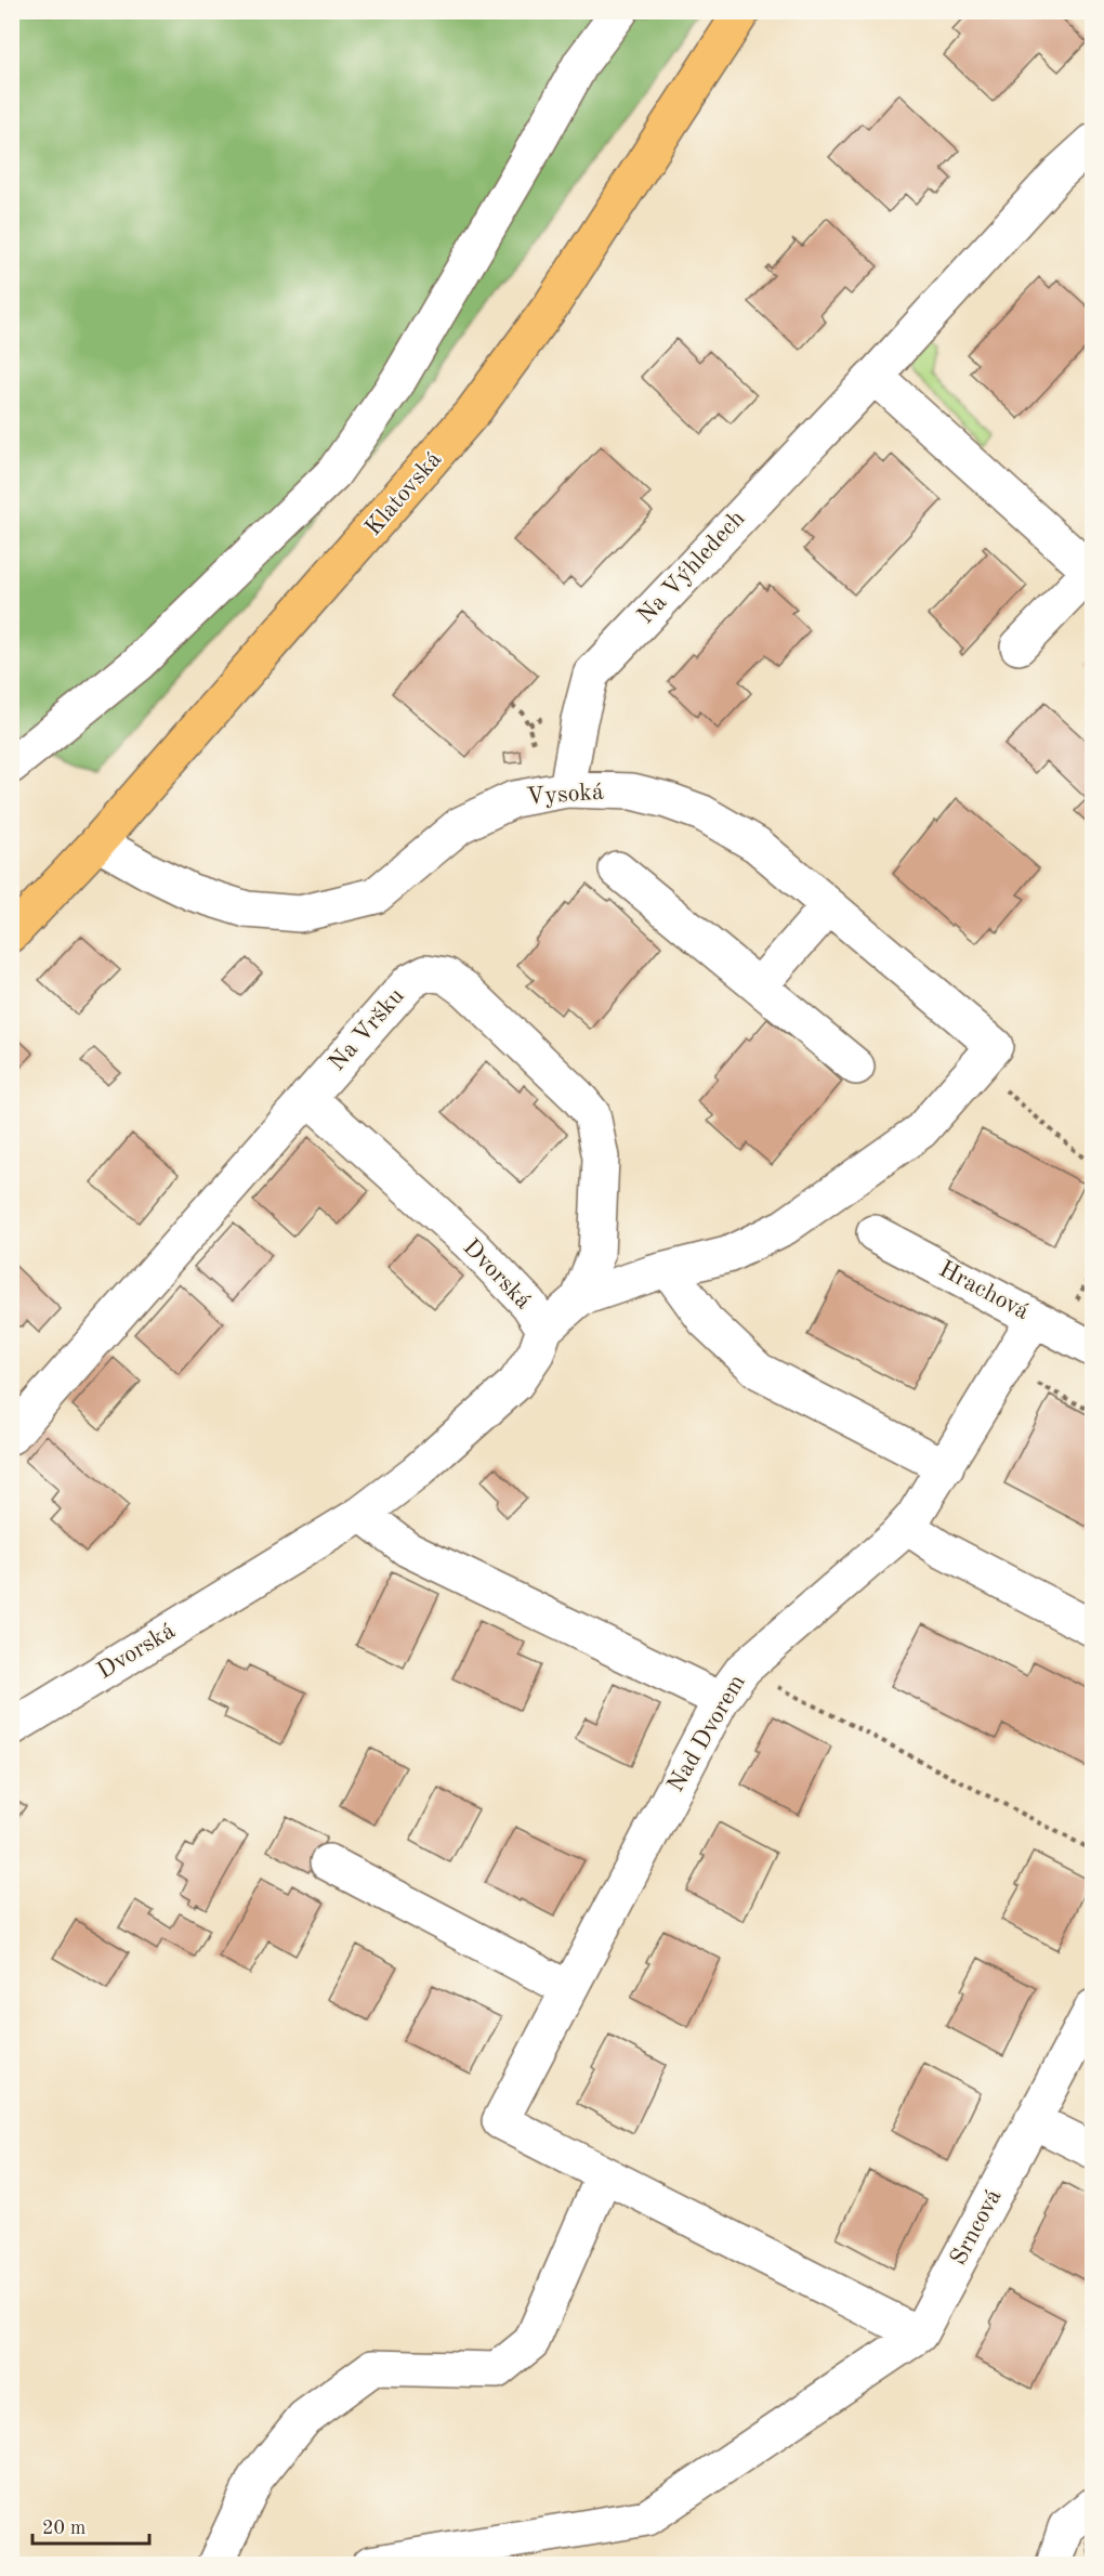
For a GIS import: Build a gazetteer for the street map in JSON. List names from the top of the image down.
{
  "streets": {
    "main road": ["Klatovská"],
    "street": [
      "Na Výhledech",
      "Vysoká",
      "Na Vršku",
      "Dvorská",
      "Hrachová",
      "Nad Dvorem",
      "Srncová"
    ]
  },
  "crossings": [
    ["Klatovská", "Vysoká"],
    ["Na Výhledech", "Vysoká"],
    ["Na Vršku", "Dvorská"],
    ["Hrachová", "Nad Dvorem"]
  ],
  "scale_bar": "20 m"
}
